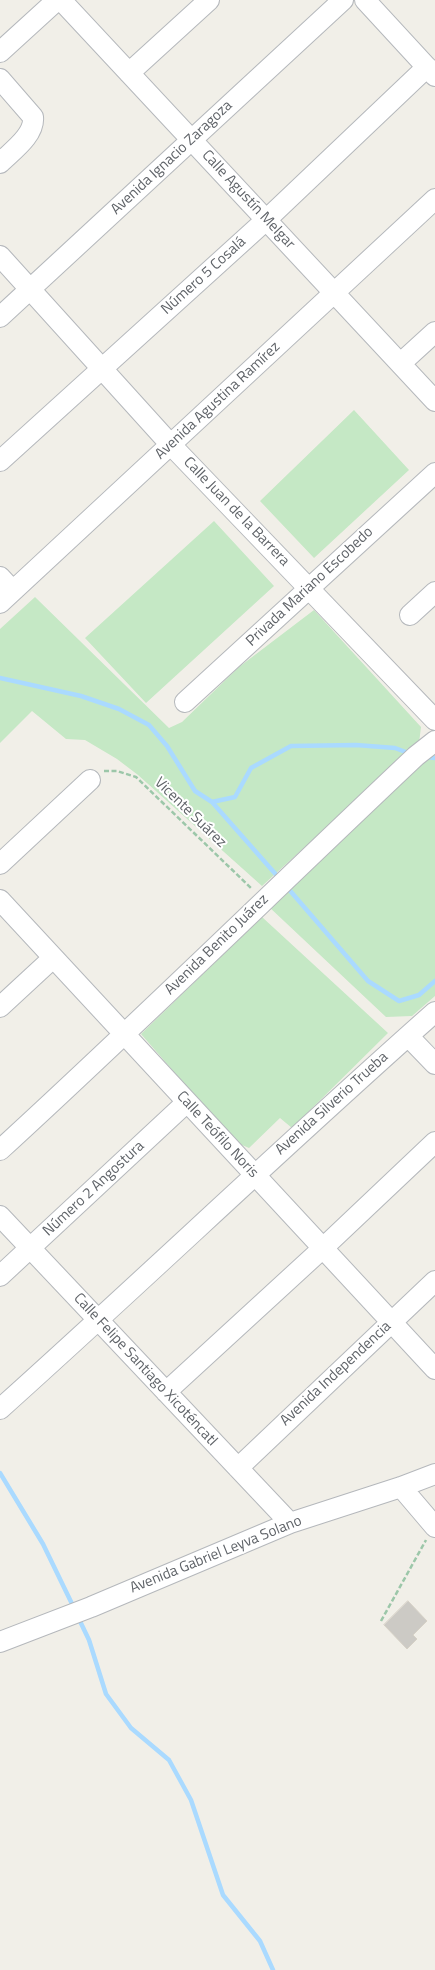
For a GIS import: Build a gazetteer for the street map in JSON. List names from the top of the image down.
{
  "streets": {
    "street": [
      "Avenida Ignacio Zaragoza",
      "Calle Agustín Melgar",
      "Número 5 Cosalá",
      "Avenida Agustina Ramírez",
      "Calle Juan de la Barrera",
      "Privada Mariano Escobedo",
      "Avenida Benito Juárez",
      "Avenida Silverio Trueba",
      "Calle Teófilo Noris",
      "Número 2 Angostura",
      "Calle Felipe Santiago Xicoténcatl",
      "Avenida Independencia",
      "Avenida Gabriel Leyva Solano"
    ],
    "path": ["Vicente Suárez"]
  },
  "crossings": [
    ["Avenida Ignacio Zaragoza", "Calle Agustín Melgar"],
    ["Avenida Ignacio Zaragoza", "Calle Juan de la Barrera"],
    ["Calle Agustín Melgar", "Número 5 Cosalá"],
    ["Calle Agustín Melgar", "Avenida Agustina Ramírez"],
    ["Número 5 Cosalá", "Calle Juan de la Barrera"],
    ["Avenida Agustina Ramírez", "Calle Juan de la Barrera"],
    ["Calle Juan de la Barrera", "Privada Mariano Escobedo"],
    ["Vicente Suárez", "Avenida Benito Juárez"],
    ["Avenida Benito Juárez", "Calle Teófilo Noris"],
    ["Avenida Silverio Trueba", "Calle Teófilo Noris"],
    ["Avenida Silverio Trueba", "Calle Felipe Santiago Xicoténcatl"],
    ["Calle Teófilo Noris", "Número 2 Angostura"],
    ["Calle Teófilo Noris", "Avenida Independencia"],
    ["Número 2 Angostura", "Calle Felipe Santiago Xicoténcatl"],
    ["Calle Felipe Santiago Xicoténcatl", "Avenida Independencia"],
    ["Calle Felipe Santiago Xicoténcatl", "Avenida Gabriel Leyva Solano"]
  ]
}
